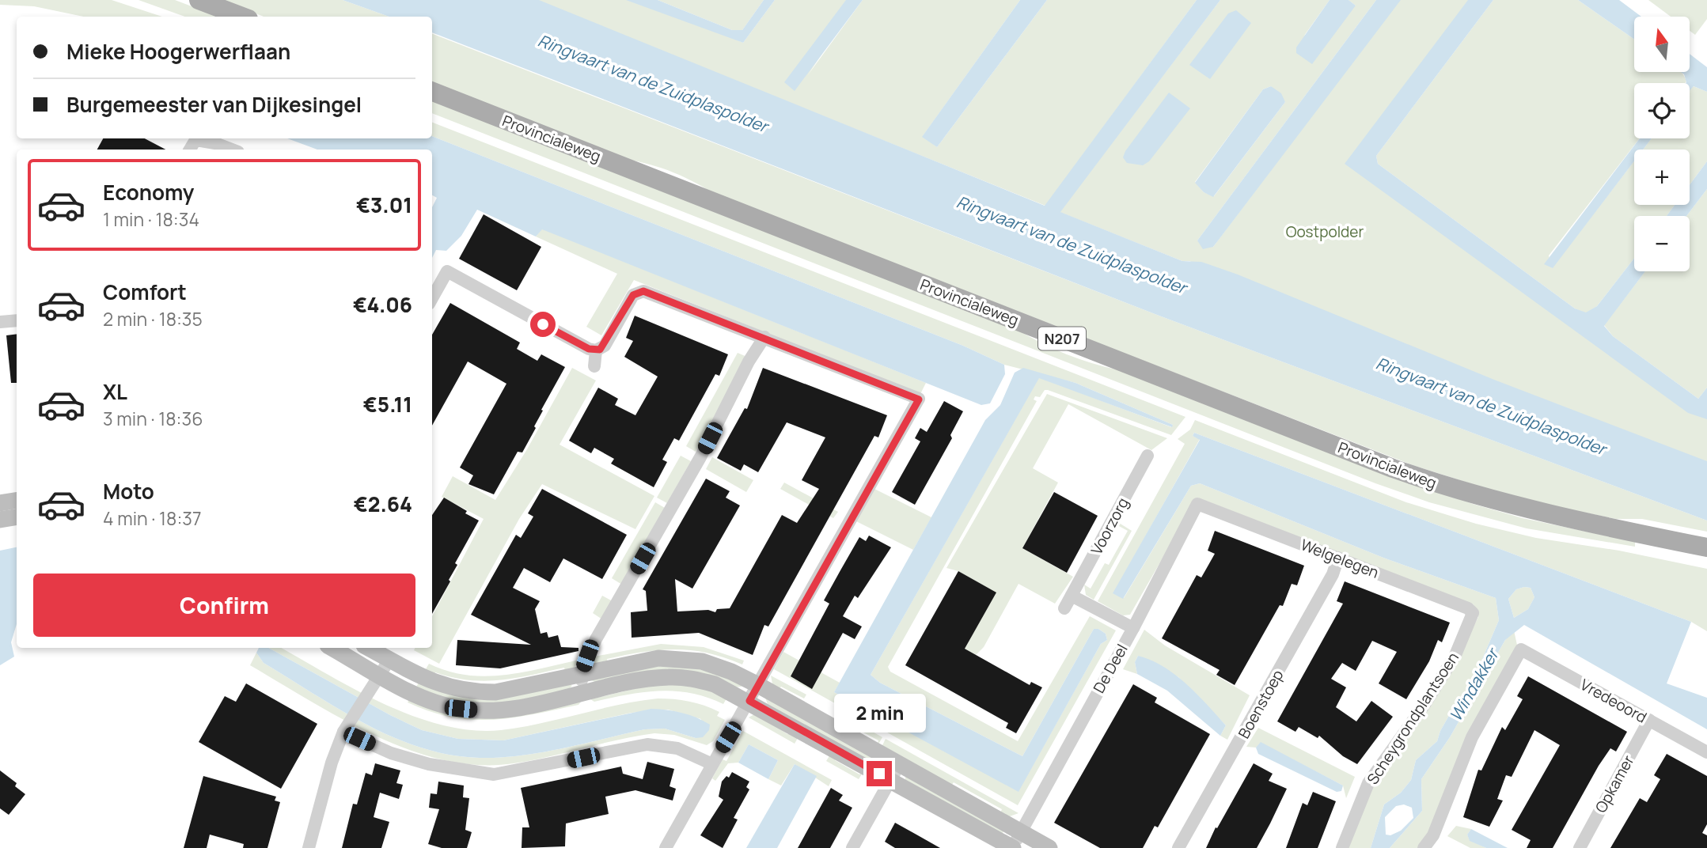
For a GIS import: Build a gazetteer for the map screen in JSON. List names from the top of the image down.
{
  "streets": {
    "main road": ["Provincialeweg", "N207"],
    "street": [
      "Voorzorg",
      "Welgelegen",
      "De Deel",
      "Vredeoord",
      "Boenstoep",
      "Scheygrondplantsoen",
      "Opkamer"
    ]
  },
  "crossings": [
    ["Welgelegen", "De Deel"],
    ["Welgelegen", "Boenstoep"],
    ["Welgelegen", "Scheygrondplantsoen"],
    ["Vredeoord", "Opkamer"]
  ],
  "water": ["Ringvaart van de Zuidplaspolder", "Windakker"],
  "parks": ["Oostpolder"],
  "north": "top",
  "page": {
    "map_buttons": ["+", "−"],
    "banner": ["Mieke Hoogerwerflaan", "Burgemeester van Dijkesingel"],
    "list": [
      {
        "name": "Economy",
        "note": "1 min · 18:34",
        "value": "€3.01"
      },
      {
        "name": "Comfort",
        "note": "2 min · 18:35",
        "value": "€4.06"
      },
      {
        "name": "XL",
        "note": "3 min · 18:36",
        "value": "€5.11"
      },
      {
        "name": "Moto",
        "note": "4 min · 18:37",
        "value": "€2.64"
      }
    ],
    "buttons": "Confirm",
    "bubble": "2 min"
  }
}
